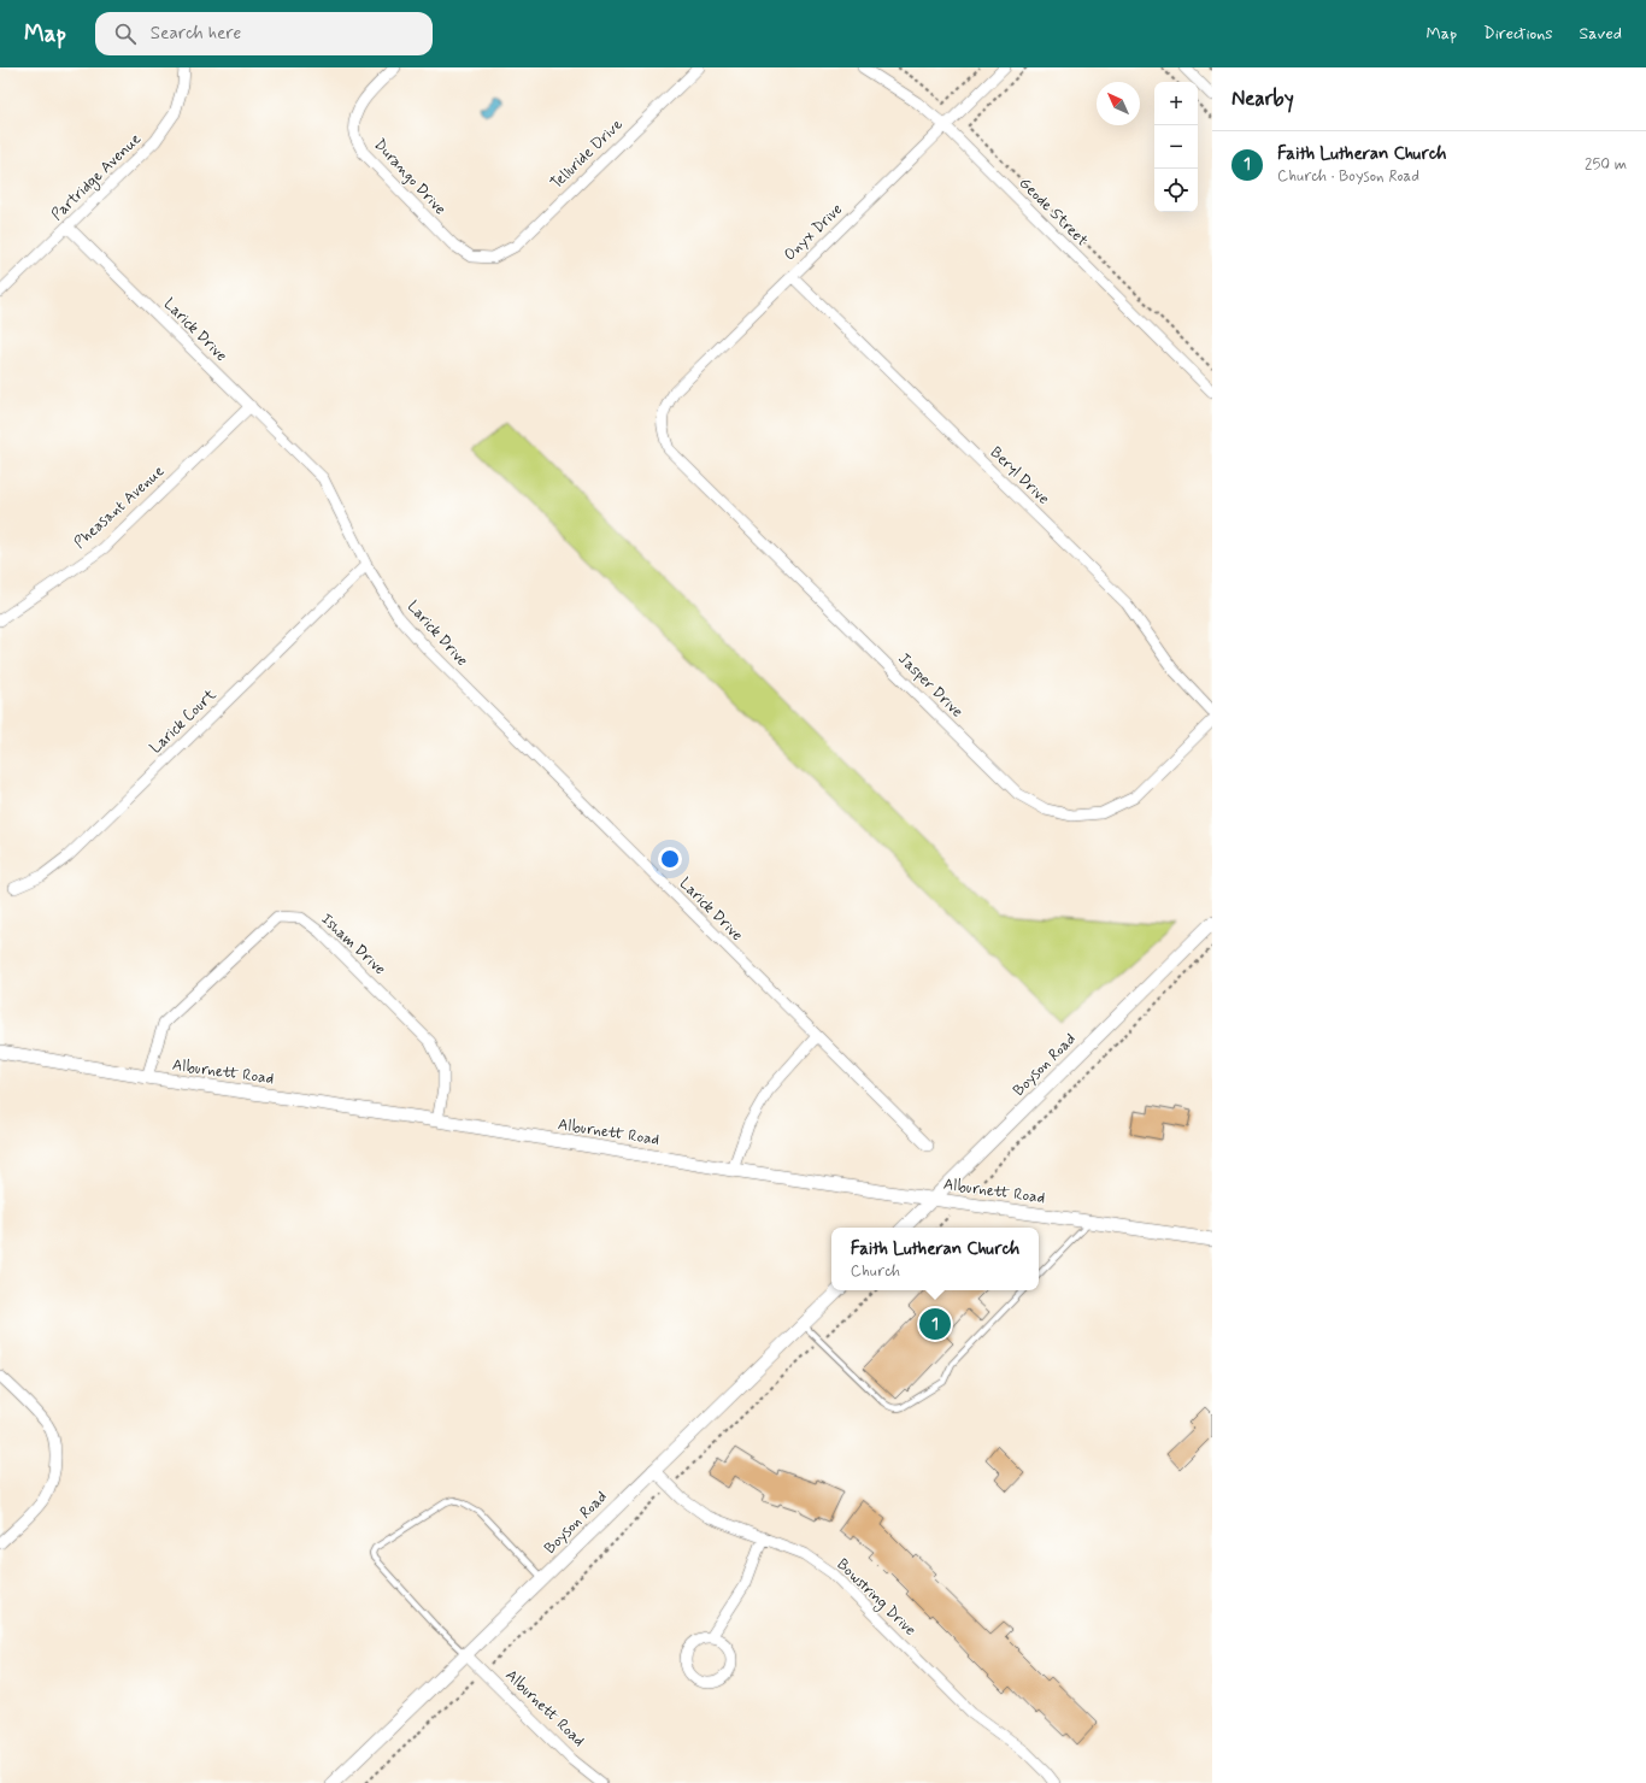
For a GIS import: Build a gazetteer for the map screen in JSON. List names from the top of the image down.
{
  "streets": {
    "street": [
      "Telluride Drive",
      "Partridge Avenue",
      "Durango Drive",
      "Geode Street",
      "Onyx Drive",
      "Larick Drive",
      "Beryl Drive",
      "Pheasant Avenue",
      "Jasper Drive",
      "Larick Court",
      "Isham Drive",
      "Boyson Road",
      "Alburnett Road",
      "Bowstring Drive"
    ]
  },
  "crossings": [
    ["Telluride Drive", "Durango Drive"],
    ["Partridge Avenue", "Larick Drive"],
    ["Geode Street", "Onyx Drive"],
    ["Onyx Drive", "Beryl Drive"],
    ["Onyx Drive", "Jasper Drive"],
    ["Larick Drive", "Pheasant Avenue"],
    ["Larick Drive", "Larick Court"],
    ["Isham Drive", "Alburnett Road"],
    ["Boyson Road", "Alburnett Road"],
    ["Boyson Road", "Bowstring Drive"]
  ],
  "north": "top left",
  "page": {
    "header": "Map",
    "search": "Search here",
    "nav": ["Map", "Directions", "Saved"],
    "heading": "Nearby",
    "map_buttons": ["+", "−"],
    "list": [
      {
        "mark": "1",
        "name": "Faith Lutheran Church",
        "note": "Church · Boyson Road",
        "value": "250 m"
      }
    ],
    "popup": ["Faith Lutheran Church", "Church"],
    "pins": "1"
  }
}
